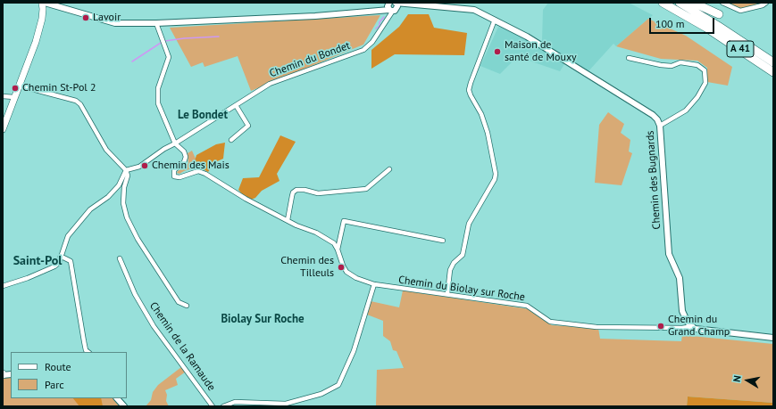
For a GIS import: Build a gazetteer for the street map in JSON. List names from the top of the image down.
{
  "streets": {
    "highway": ["A 41"],
    "street": [
      "Chemin du Bondet",
      "Chemin des Bugnards",
      "Chemin du Biolay sur Roche",
      "Chemin de la Ramaude"
    ]
  },
  "crossings": [
    ["Chemin du Bondet", "Chemin des Bugnards"],
    ["Chemin des Bugnards", "Chemin du Biolay sur Roche"]
  ],
  "districts": ["Le Bondet", "Saint-Pol", "Biolay Sur Roche"],
  "places": [
    "Lavoir",
    "Maison de santé de Mouxy",
    "Chemin St-Pol 2",
    "Chemin des Mais",
    "Chemin des Tilleuls",
    "Chemin du Grand Champ"
  ],
  "legend": ["Route", "Parc"],
  "scale_bar": "100 m",
  "north": "left"
}
